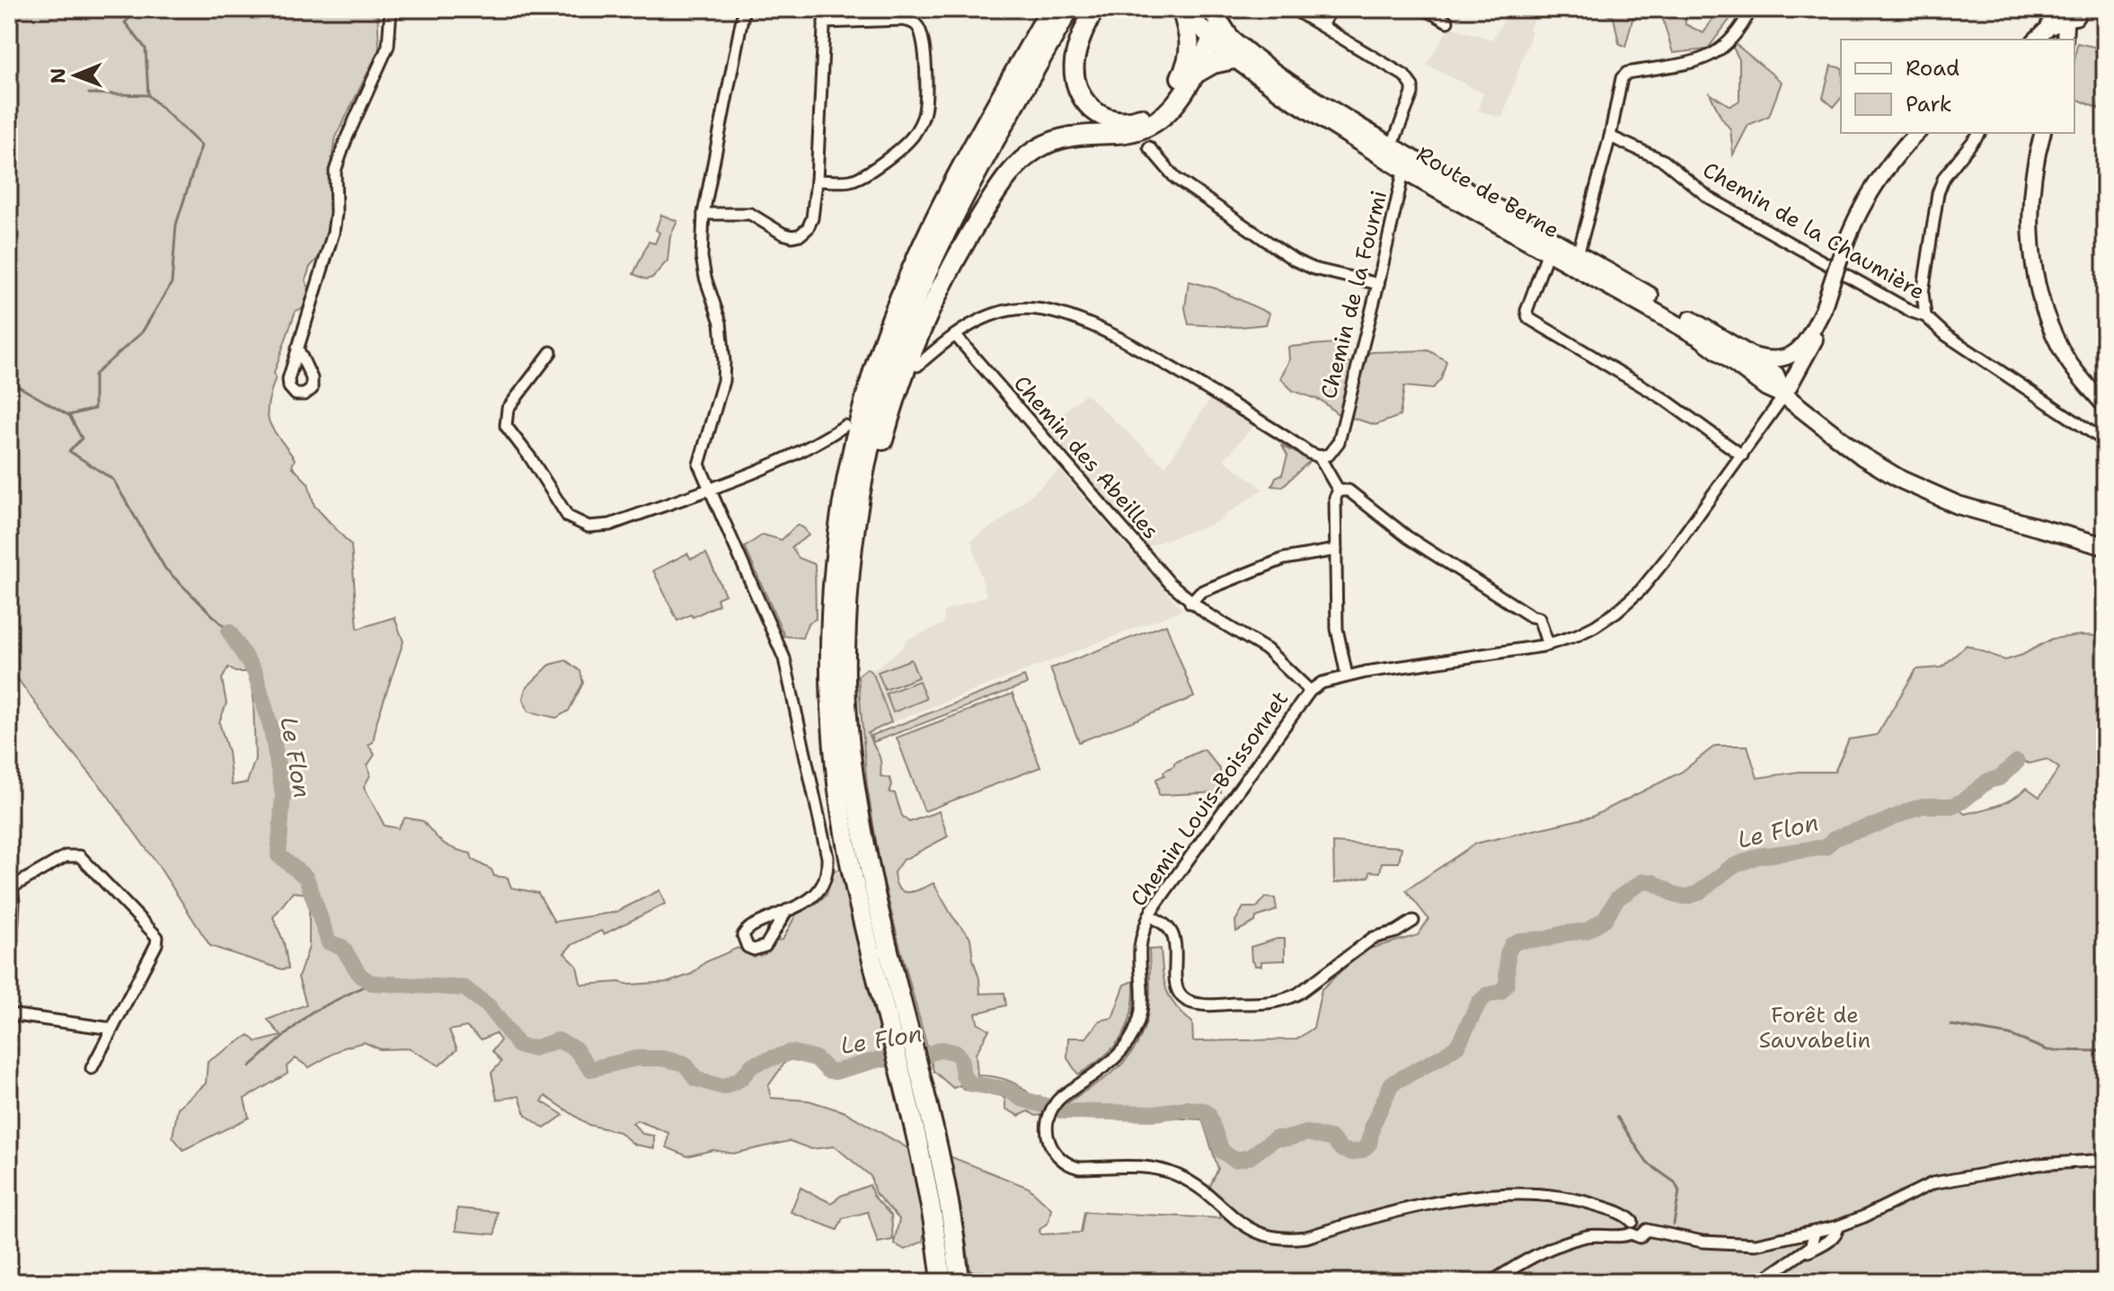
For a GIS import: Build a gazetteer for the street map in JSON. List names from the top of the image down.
{
  "streets": {
    "main road": ["Route de Berne"],
    "street": [
      "Chemin de la Chaumière",
      "Chemin de la Fourmi",
      "Chemin des Abeilles",
      "Chemin Louis-Boissonnet"
    ]
  },
  "crossings": [
    ["Route de Berne", "Chemin de la Fourmi"],
    ["Route de Berne", "Chemin Louis-Boissonnet"],
    ["Chemin des Abeilles", "Chemin Louis-Boissonnet"]
  ],
  "water": ["Le Flon"],
  "parks": ["Forêt de Sauvabelin"],
  "legend": ["Road", "Park"],
  "north": "left"
}
